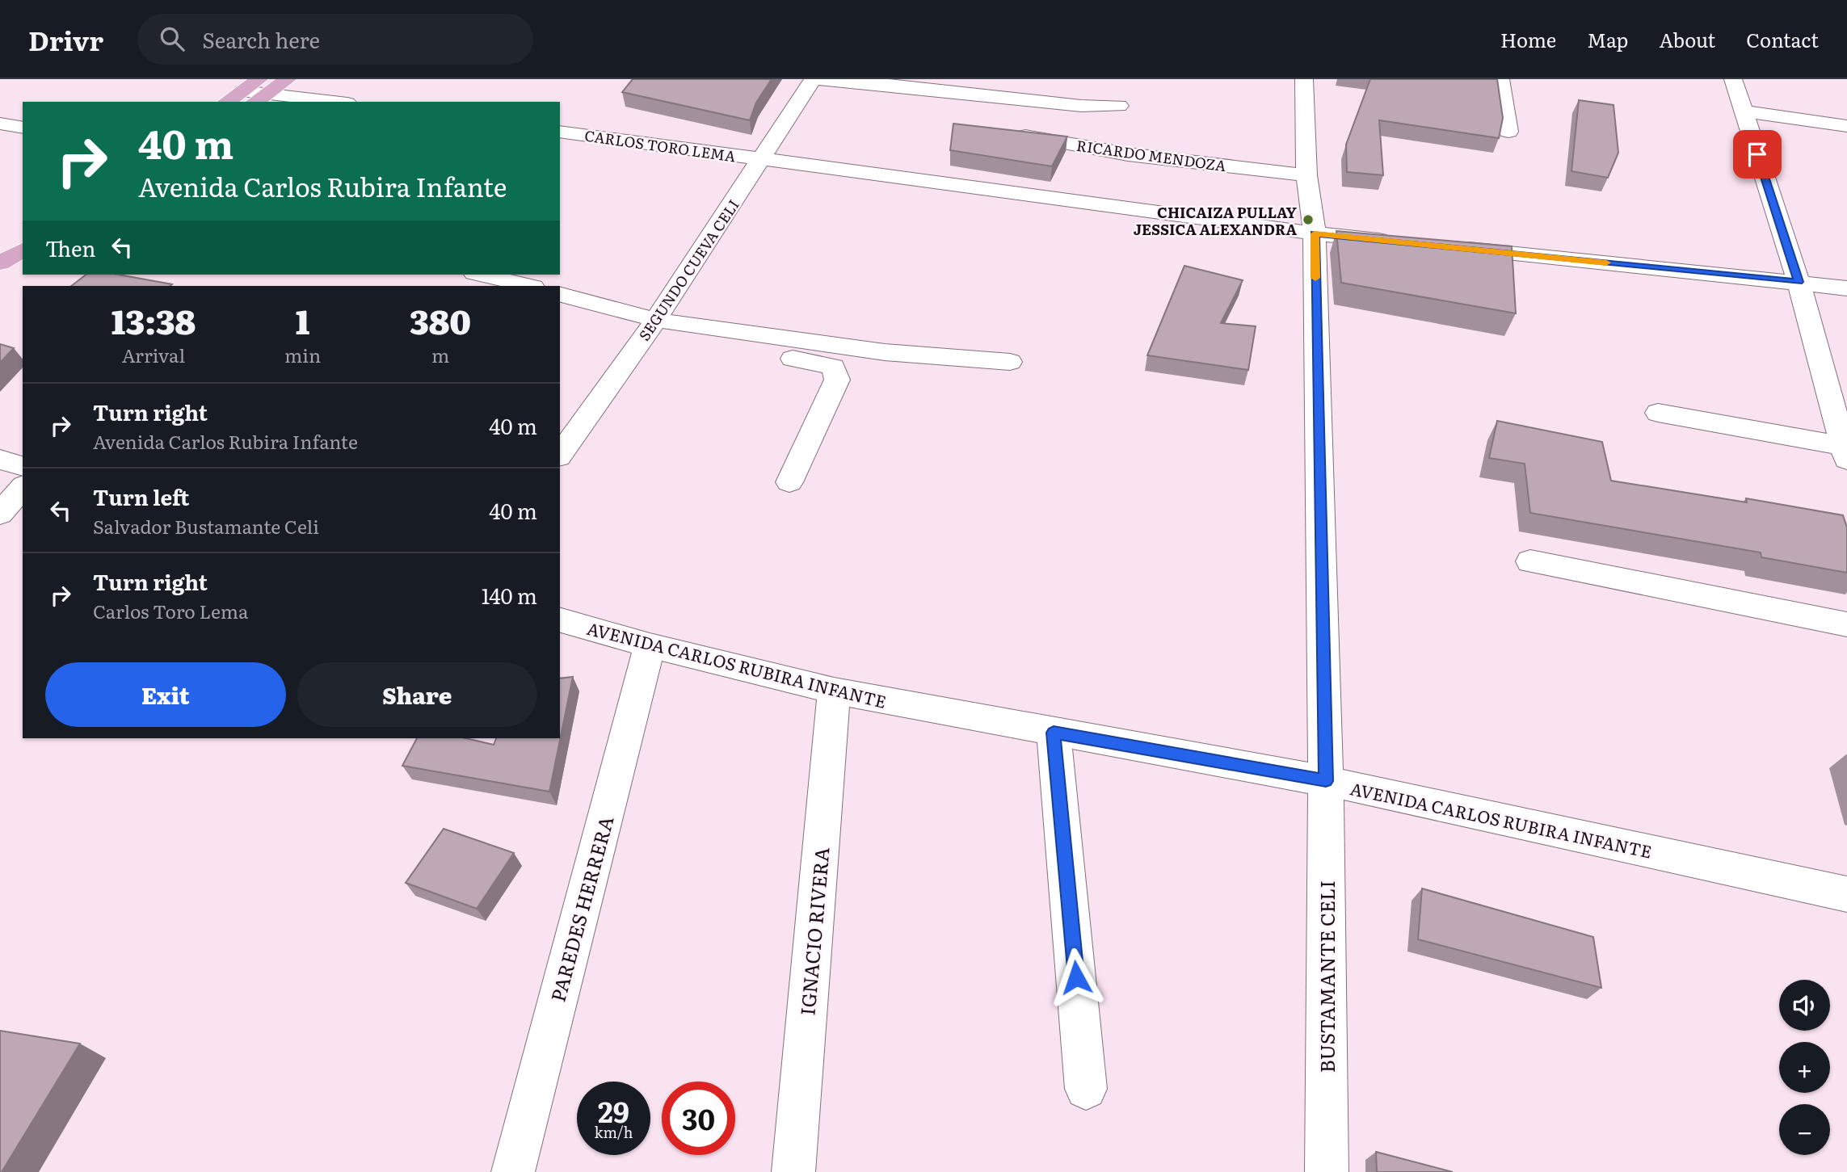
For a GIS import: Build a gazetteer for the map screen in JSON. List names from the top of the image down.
{
  "streets": {
    "street": [
      "CARLOS TORO LEMA",
      "RICARDO MENDOZA",
      "SEGUNDO CUEVA CELI",
      "AVENIDA CARLOS RUBIRA INFANTE",
      "PAREDES HERRERA",
      "IGNACIO RIVERA",
      "BUSTAMANTE CELI"
    ]
  },
  "crossings": [
    ["CARLOS TORO LEMA", "SEGUNDO CUEVA CELI"],
    ["CARLOS TORO LEMA", "BUSTAMANTE CELI"],
    ["RICARDO MENDOZA", "BUSTAMANTE CELI"],
    ["AVENIDA CARLOS RUBIRA INFANTE", "PAREDES HERRERA"],
    ["AVENIDA CARLOS RUBIRA INFANTE", "IGNACIO RIVERA"],
    ["AVENIDA CARLOS RUBIRA INFANTE", "BUSTAMANTE CELI"]
  ],
  "places": ["CHICAIZA PULLAY JESSICA ALEXANDRA"],
  "page": {
    "header": "Drivr",
    "search": "Search here",
    "nav": [
      "Home",
      "Map",
      "About",
      "Contact"
    ],
    "turn": ["40 m", "Avenida Carlos Rubira Infante"],
    "then": "Then",
    "eta": [
      "13:38",
      "Arrival",
      "1",
      "min",
      "380",
      "m"
    ],
    "list": [
      {
        "name": "Turn right",
        "note": "Avenida Carlos Rubira Infante",
        "value": "40 m"
      },
      {
        "name": "Turn left",
        "note": "Salvador Bustamante Celi",
        "value": "40 m"
      },
      {
        "name": "Turn right",
        "note": "Carlos Toro Lema",
        "value": "140 m"
      }
    ],
    "buttons": ["Exit", "Share"],
    "map_buttons": ["+", "−"],
    "speed": "29 km/h",
    "limit": "30"
  }
}
